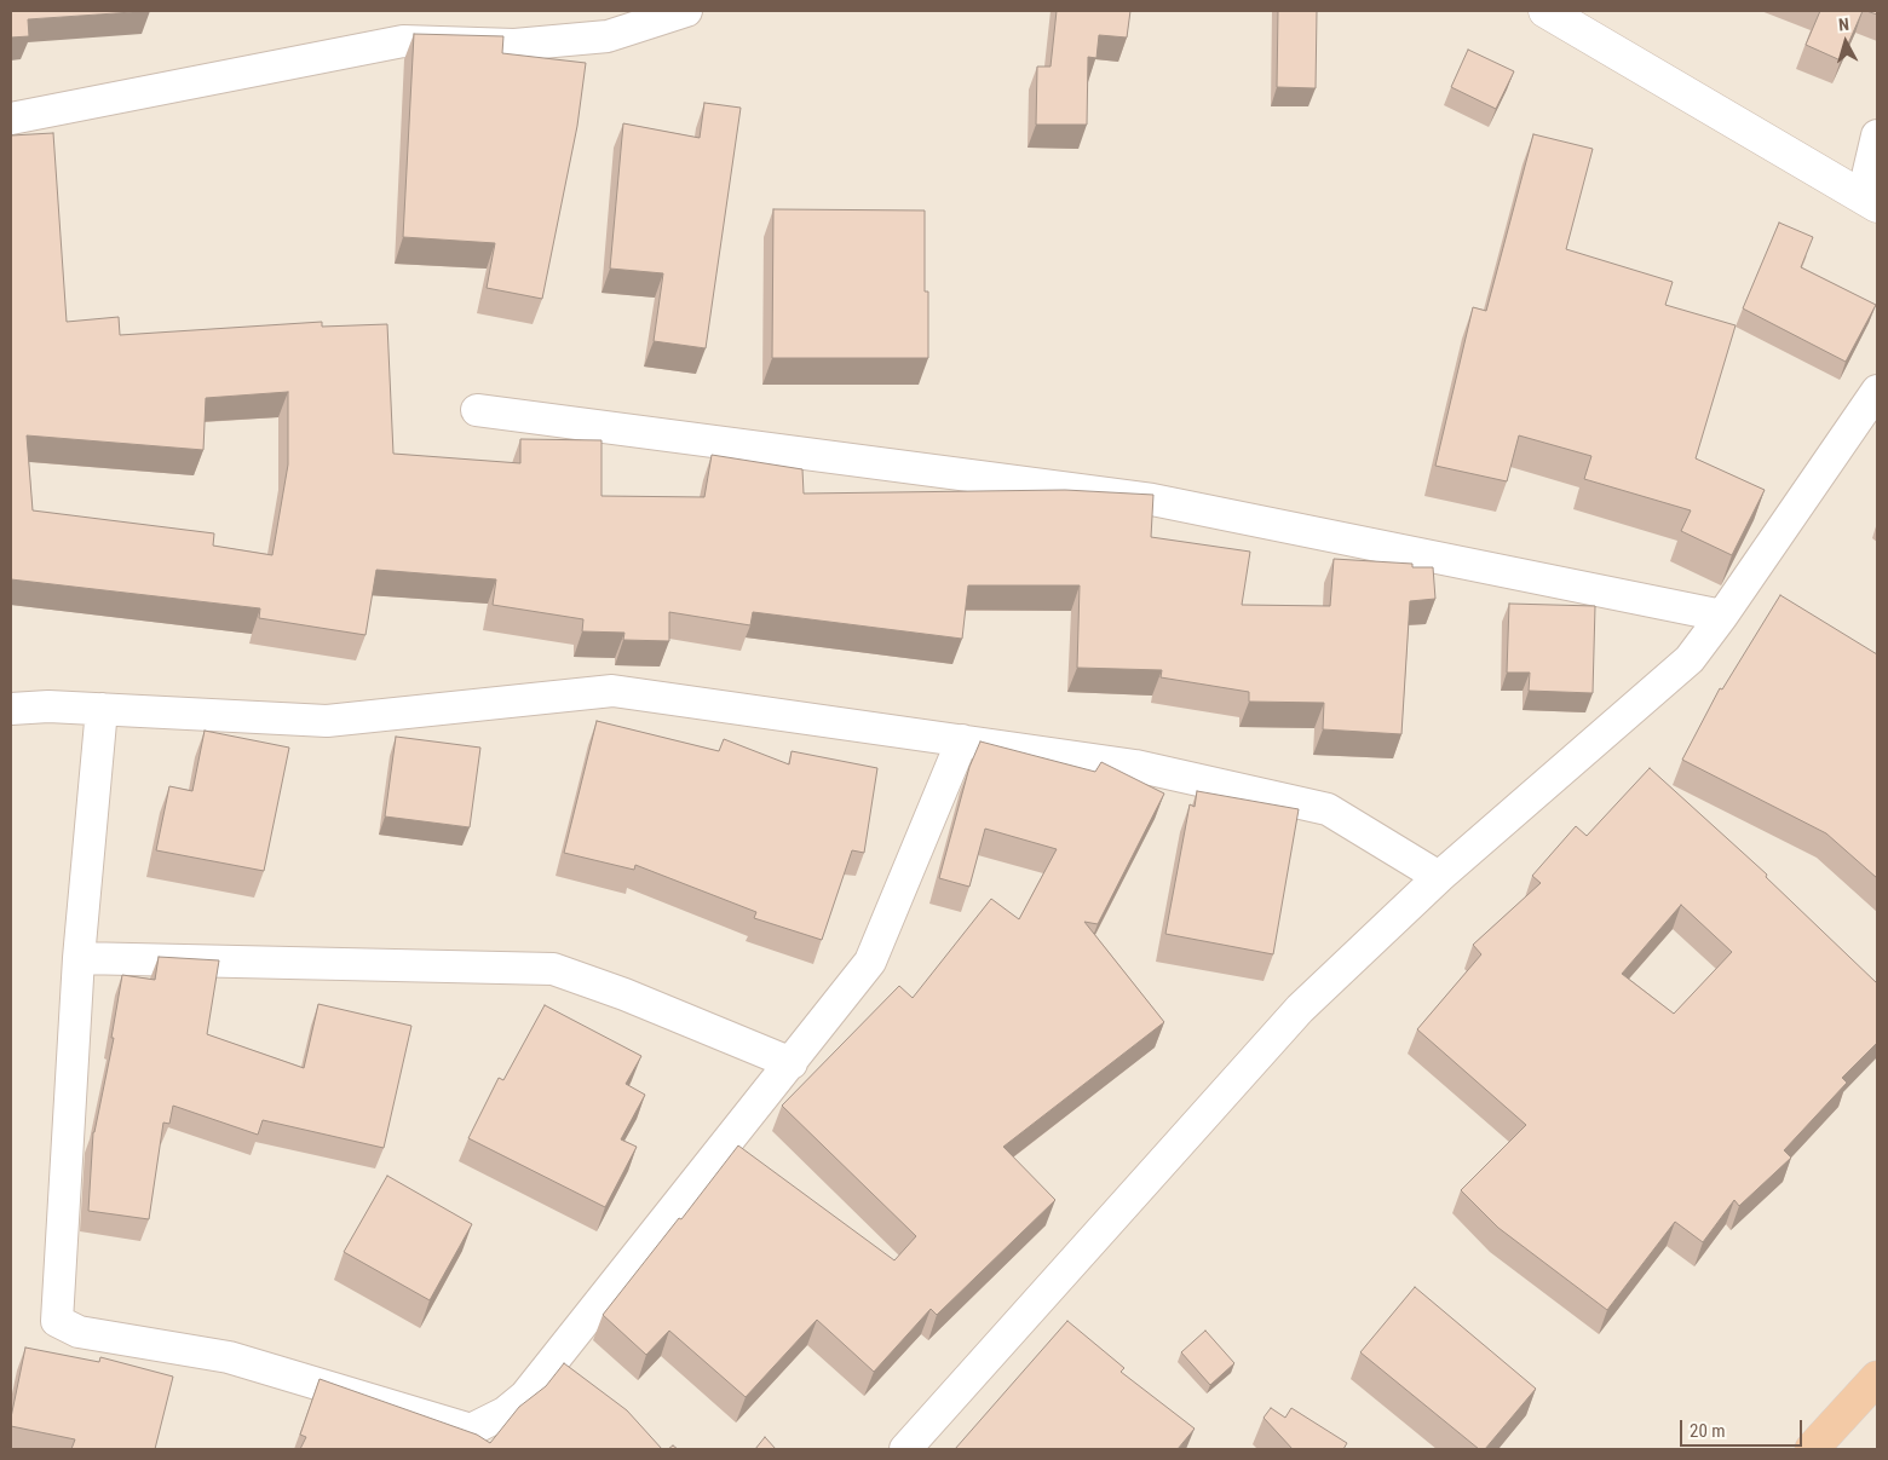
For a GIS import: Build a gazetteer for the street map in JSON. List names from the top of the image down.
{
  "scale_bar": "20 m",
  "north": "top"
}
